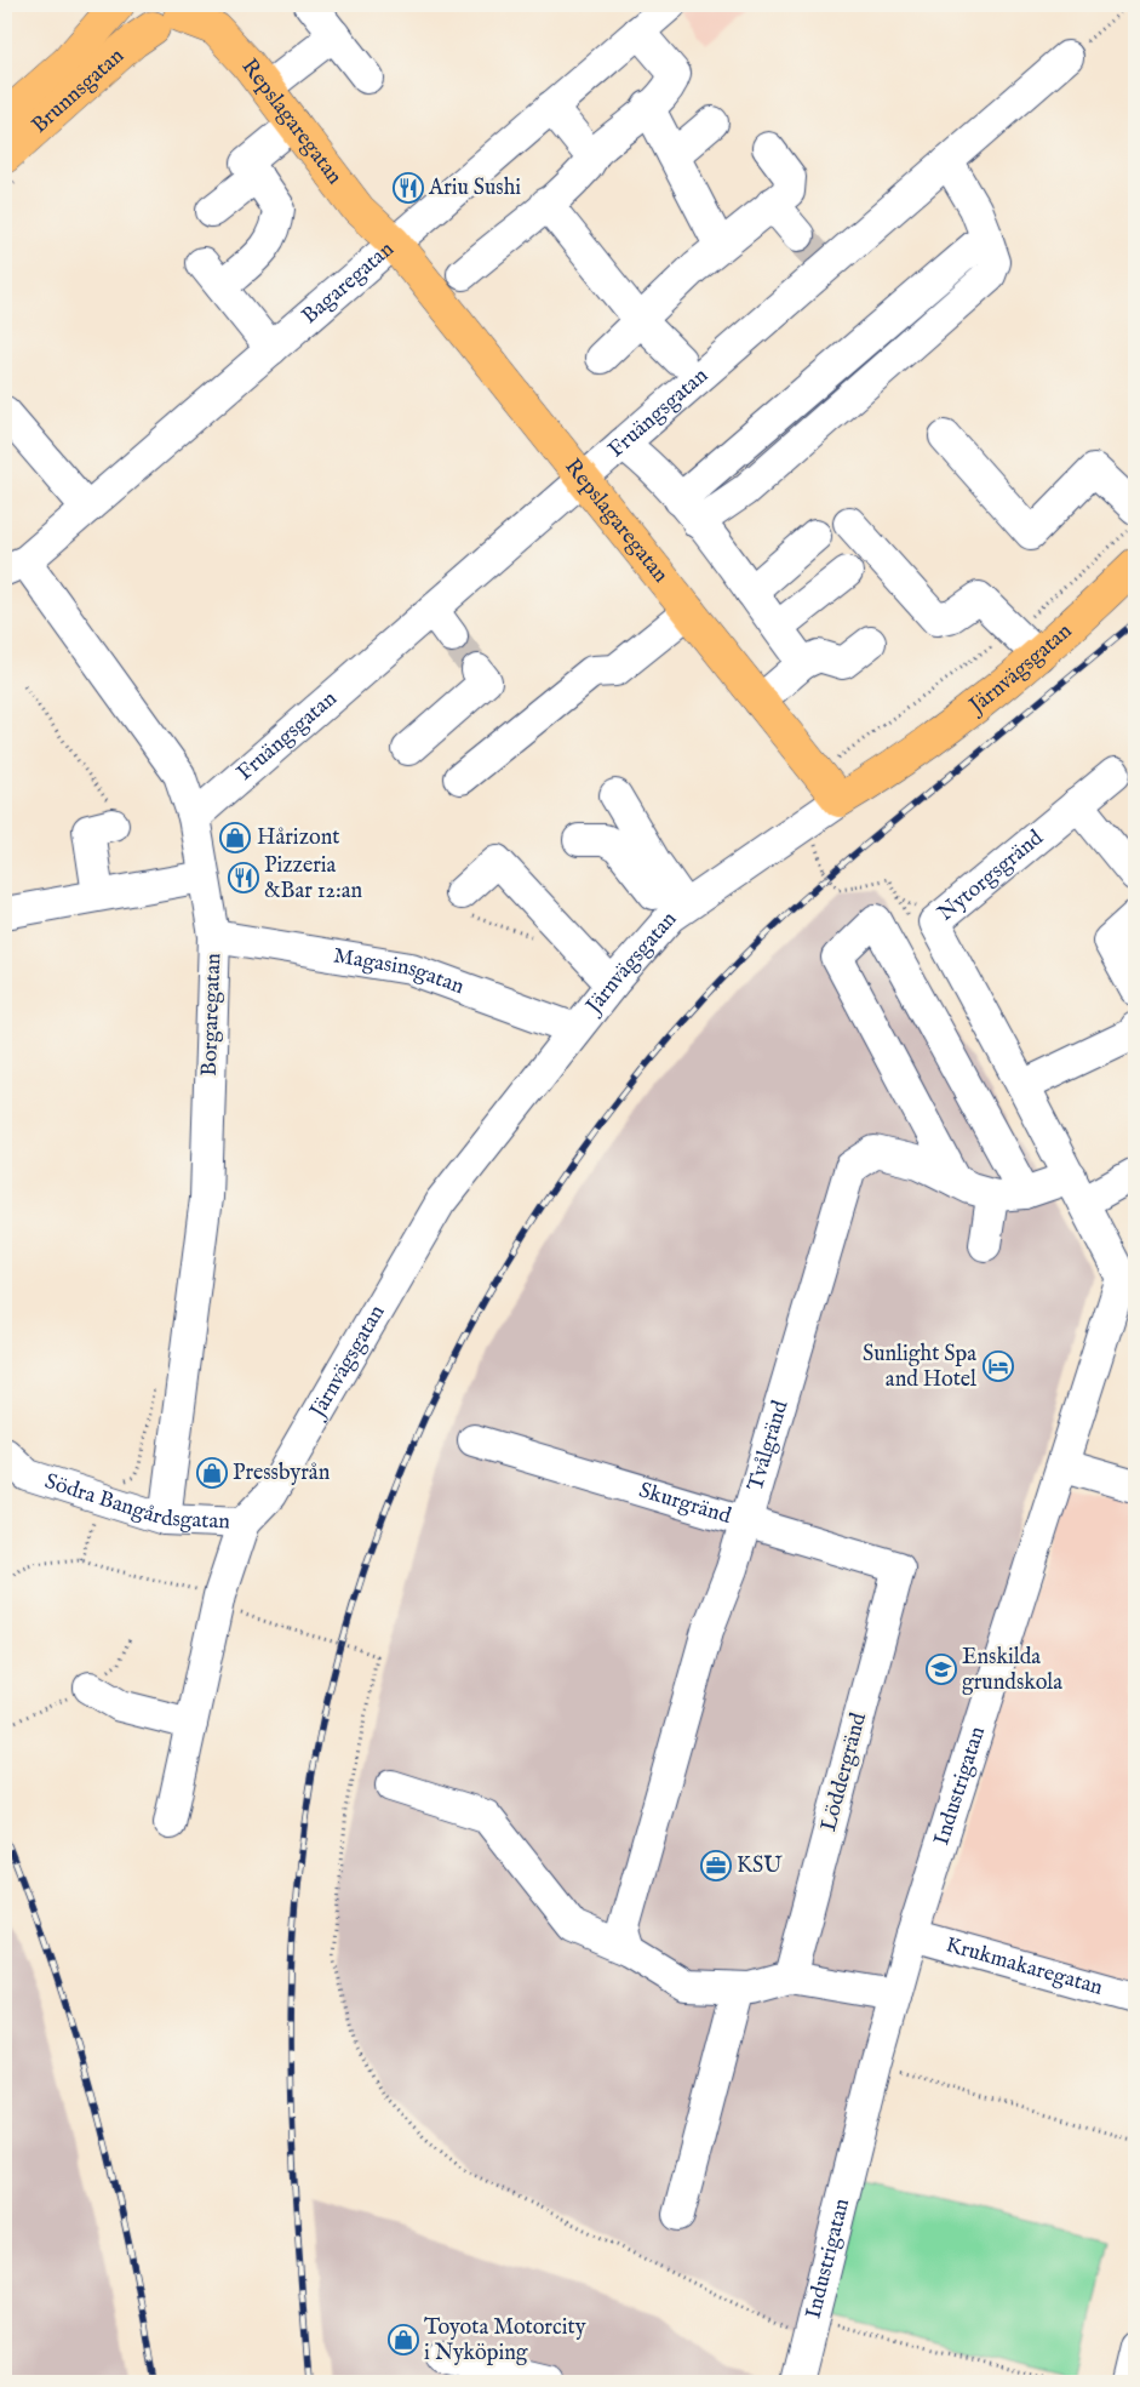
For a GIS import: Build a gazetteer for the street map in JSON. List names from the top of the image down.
{
  "streets": {
    "main road": ["Brunnsgatan", "Repslagaregatan", "Järnvägsgatan"],
    "street": [
      "Bagaregatan",
      "Fruängsgatan",
      "Nytorgsgränd",
      "Magasinsgatan",
      "Borgaregatan",
      "Tvålgränd",
      "Södra Bangårdsgatan",
      "Skurgränd",
      "Löddergränd",
      "Industrigatan",
      "Krukmakaregatan"
    ]
  },
  "crossings": [
    ["Brunnsgatan", "Repslagaregatan"],
    ["Repslagaregatan", "Bagaregatan"],
    ["Repslagaregatan", "Fruängsgatan"],
    ["Repslagaregatan", "Järnvägsgatan"],
    ["Bagaregatan", "Borgaregatan"],
    ["Fruängsgatan", "Borgaregatan"],
    ["Järnvägsgatan", "Magasinsgatan"],
    ["Järnvägsgatan", "Södra Bangårdsgatan"],
    ["Nytorgsgränd", "Industrigatan"],
    ["Magasinsgatan", "Borgaregatan"],
    ["Borgaregatan", "Södra Bangårdsgatan"],
    ["Tvålgränd", "Skurgränd"],
    ["Skurgränd", "Löddergränd"],
    ["Industrigatan", "Krukmakaregatan"]
  ],
  "places": {
    "restaurant": ["Ariu Sushi", "Pizzeria &Bar 12:an"],
    "shop": ["Hårizont", "Pressbyrån", "Toyota Motorcity i Nyköping"],
    "hotel": ["Sunlight Spa and Hotel"],
    "school or university": ["Enskilda grundskola"],
    "office": ["KSU"]
  }
}
